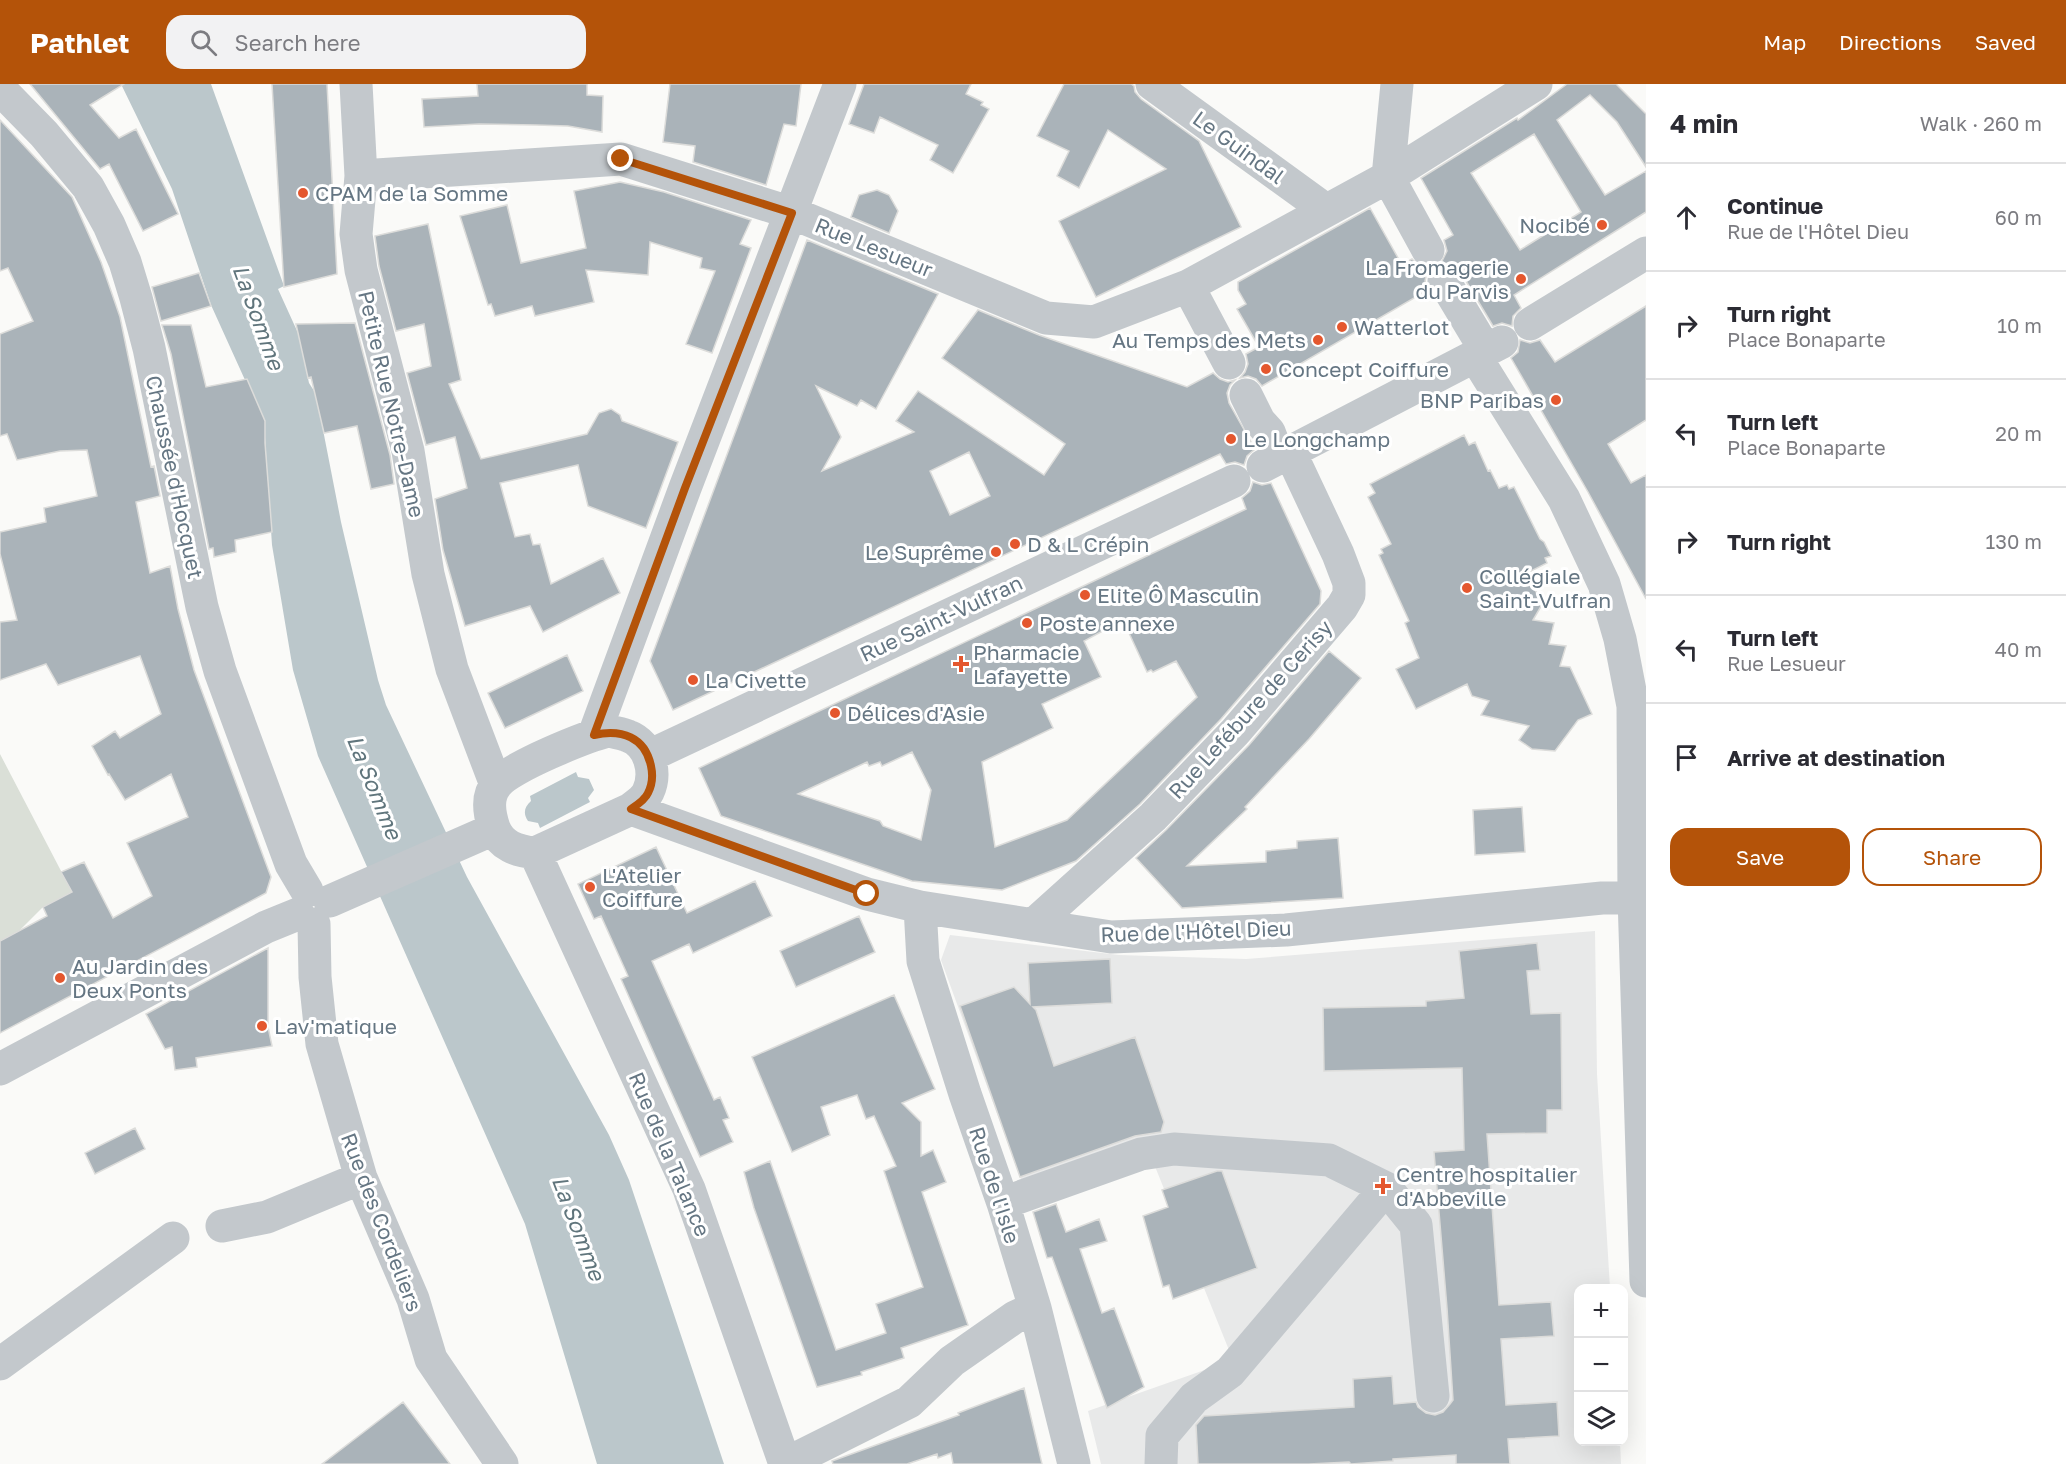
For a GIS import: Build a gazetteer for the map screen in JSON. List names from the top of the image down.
{
  "streets": {
    "street": [
      "Le Guindal",
      "Rue Lesueur",
      "Petite Rue Notre-Dame",
      "Chaussée d'Hocquet",
      "Rue Saint-Vulfran",
      "Rue Lefébure de Cerisy",
      "Rue de l'Hôtel Dieu",
      "Rue de la Talance",
      "Rue de l'Isle",
      "Rue des Cordeliers"
    ]
  },
  "crossings": [
    ["Le Guindal", "Rue Lesueur"],
    ["Rue Lesueur", "Petite Rue Notre-Dame"],
    ["Chaussée d'Hocquet", "Rue des Cordeliers"],
    ["Rue Lefébure de Cerisy", "Rue de l'Hôtel Dieu"],
    ["Rue de l'Hôtel Dieu", "Rue de l'Isle"]
  ],
  "water": ["La Somme"],
  "places": {
    "other": [
      "CPAM de la Somme",
      "Nocibé",
      "La Fromagerie du Parvis",
      "Watterlot",
      "Au Temps des Mets",
      "Concept Coiffure",
      "BNP Paribas",
      "Le Longchamp",
      "D & L Crépin",
      "Le Suprême",
      "Collégiale Saint-Vulfran",
      "Elite Ô Masculin",
      "Poste annexe",
      "La Civette",
      "Délices d'Asie",
      "L'Atelier Coiffure",
      "Au Jardin des Deux Ponts",
      "Lav'matique"
    ],
    "health": ["Pharmacie Lafayette", "Centre hospitalier d'Abbeville"]
  },
  "page": {
    "header": "Pathlet",
    "search": "Search here",
    "nav": ["Map", "Directions", "Saved"],
    "heading": ["4 min", "Walk · 260 m"],
    "list": [
      ["Continue", "Rue de l'Hôtel Dieu", "60 m"],
      ["Turn right", "Place Bonaparte", "10 m"],
      ["Turn left", "Place Bonaparte", "20 m"],
      ["Turn right", "130 m"],
      ["Turn left", "Rue Lesueur", "40 m"],
      "Arrive at destination"
    ],
    "buttons": ["Save", "Share"],
    "map_buttons": ["+", "−"]
  }
}
